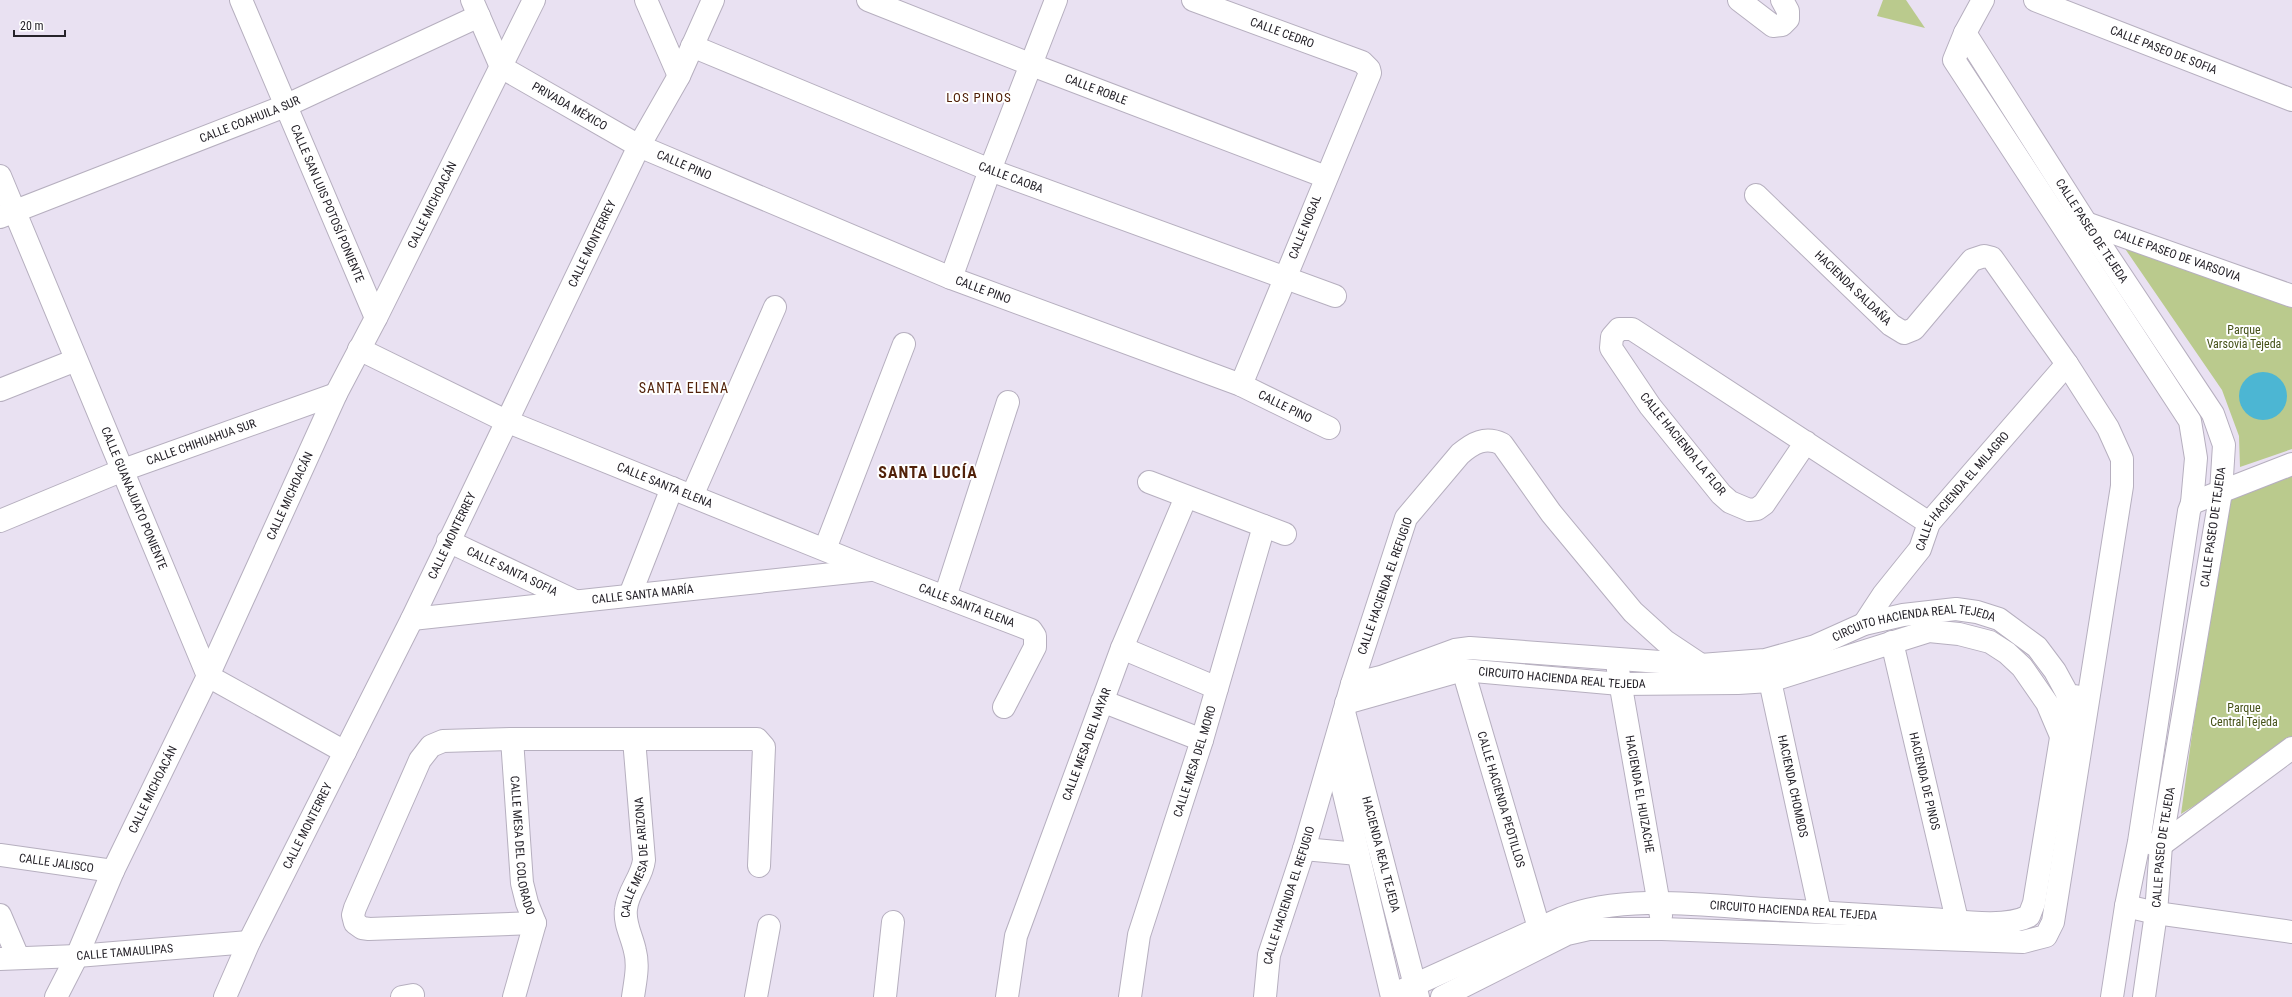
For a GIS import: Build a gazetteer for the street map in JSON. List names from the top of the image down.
{
  "streets": {
    "street": [
      "CALLE CEDRO",
      "CALLE PASEO DE SOFIA",
      "CALLE ROBLE",
      "PRIVADA MÉXICO",
      "CALLE COAHUILA SUR",
      "CALLE PINO",
      "CALLE CAOBA",
      "CALLE SAN LUIS POTOSÍ PONIENTE",
      "CALLE MICHOACÁN",
      "CALLE NOGAL",
      "CALLE PASEO DE TEJEDA",
      "CALLE MONTERREY",
      "CALLE PASEO DE VARSOVIA",
      "HACIENDA SALDAÑA",
      "CALLE CHIHUAHUA SUR",
      "CALLE HACIENDA LA FLOR",
      "CALLE SANTA ELENA",
      "CALLE HACIENDA EL MILAGRO",
      "CALLE GUANAJUATO PONIENTE",
      "CALLE SANTA SOFIA",
      "CALLE HACIENDA EL REFUGIO",
      "CALLE SANTA MARÍA",
      "CIRCUITO HACIENDA REAL TEJEDA",
      "CALLE MESA DEL NAYAR",
      "CALLE MESA DEL MORO",
      "HACIENDA DE PINOS",
      "HACIENDA CHOMBOS",
      "HACIENDA EL HUIZACHE",
      "CALLE HACIENDA PEOTILLOS",
      "CALLE MESA DEL COLORADO",
      "HACIENDA REAL TEJEDA",
      "CALLE MESA DE ARIZONA",
      "CALLE JALISCO",
      "CALLE TAMAULIPAS"
    ]
  },
  "crossings": [
    ["CALLE CEDRO", "CALLE NOGAL"],
    ["CALLE ROBLE", "CALLE NOGAL"],
    ["PRIVADA MÉXICO", "CALLE PINO"],
    ["PRIVADA MÉXICO", "CALLE MICHOACÁN"],
    ["PRIVADA MÉXICO", "CALLE MONTERREY"],
    ["CALLE COAHUILA SUR", "CALLE SAN LUIS POTOSÍ PONIENTE"],
    ["CALLE COAHUILA SUR", "CALLE GUANAJUATO PONIENTE"],
    ["CALLE PINO", "CALLE NOGAL"],
    ["CALLE PINO", "CALLE MONTERREY"],
    ["CALLE CAOBA", "CALLE NOGAL"],
    ["CALLE CAOBA", "CALLE MONTERREY"],
    ["CALLE SAN LUIS POTOSÍ PONIENTE", "CALLE MICHOACÁN"],
    ["CALLE MICHOACÁN", "CALLE CHIHUAHUA SUR"],
    ["CALLE MICHOACÁN", "CALLE SANTA ELENA"],
    ["CALLE MICHOACÁN", "CALLE GUANAJUATO PONIENTE"],
    ["CALLE MICHOACÁN", "CALLE JALISCO"],
    ["CALLE MICHOACÁN", "CALLE TAMAULIPAS"],
    ["CALLE PASEO DE TEJEDA", "CALLE PASEO DE VARSOVIA"],
    ["CALLE MONTERREY", "CALLE SANTA ELENA"],
    ["CALLE MONTERREY", "CALLE SANTA SOFIA"],
    ["CALLE MONTERREY", "CALLE SANTA MARÍA"],
    ["CALLE MONTERREY", "CALLE TAMAULIPAS"],
    ["HACIENDA SALDAÑA", "CALLE HACIENDA EL MILAGRO"],
    ["HACIENDA SALDAÑA", "CIRCUITO HACIENDA REAL TEJEDA"],
    ["CALLE CHIHUAHUA SUR", "CALLE GUANAJUATO PONIENTE"],
    ["CALLE HACIENDA LA FLOR", "CALLE HACIENDA EL MILAGRO"],
    ["CALLE SANTA ELENA", "CALLE SANTA MARÍA"],
    ["CALLE HACIENDA EL MILAGRO", "CIRCUITO HACIENDA REAL TEJEDA"],
    ["CALLE SANTA SOFIA", "CALLE SANTA MARÍA"],
    ["CALLE HACIENDA EL REFUGIO", "CIRCUITO HACIENDA REAL TEJEDA"],
    ["CALLE HACIENDA EL REFUGIO", "HACIENDA REAL TEJEDA"],
    ["CIRCUITO HACIENDA REAL TEJEDA", "HACIENDA DE PINOS"],
    ["CIRCUITO HACIENDA REAL TEJEDA", "HACIENDA CHOMBOS"],
    ["CIRCUITO HACIENDA REAL TEJEDA", "HACIENDA EL HUIZACHE"],
    ["CIRCUITO HACIENDA REAL TEJEDA", "CALLE HACIENDA PEOTILLOS"],
    ["CIRCUITO HACIENDA REAL TEJEDA", "HACIENDA REAL TEJEDA"]
  ],
  "districts": ["LOS PINOS", "SANTA ELENA", "SANTA LUCÍA"],
  "parks": ["Parque Varsovia Tejeda", "Parque Central Tejeda"],
  "scale_bar": "20 m"
}
